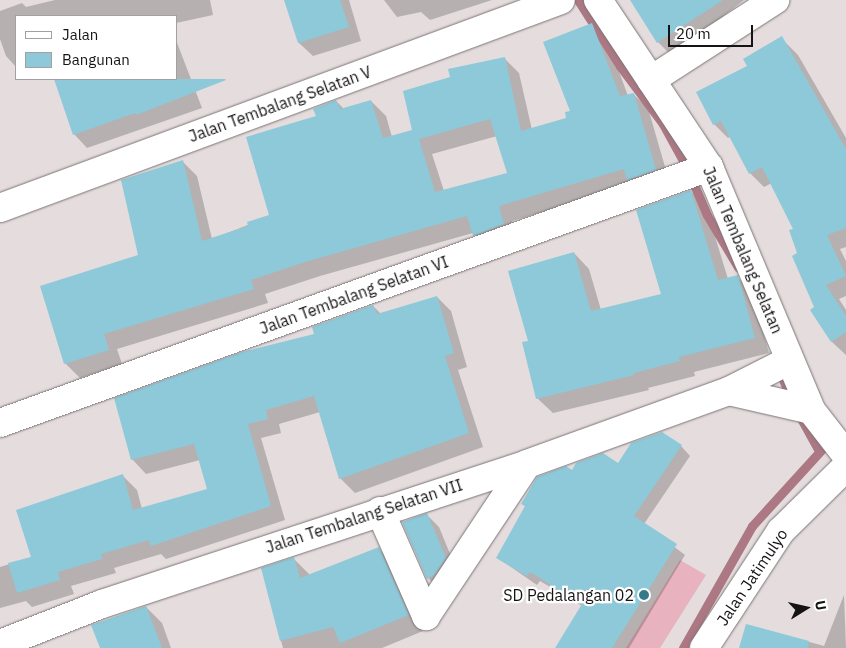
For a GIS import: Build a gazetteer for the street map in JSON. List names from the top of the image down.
{
  "streets": {
    "street": [
      "Jalan Tembalang Selatan V",
      "Jalan Tembalang Selatan",
      "Jalan Tembalang Selatan VI",
      "Jalan Tembalang Selatan VII",
      "Jalan Jatimulyo"
    ]
  },
  "crossings": [
    ["Jalan Tembalang Selatan", "Jalan Tembalang Selatan VI"],
    ["Jalan Tembalang Selatan", "Jalan Tembalang Selatan VII"],
    ["Jalan Tembalang Selatan", "Jalan Jatimulyo"]
  ],
  "places": ["SD Pedalangan 02"],
  "legend": ["Jalan", "Bangunan"],
  "scale_bar": "20 m",
  "north": "right"
}
